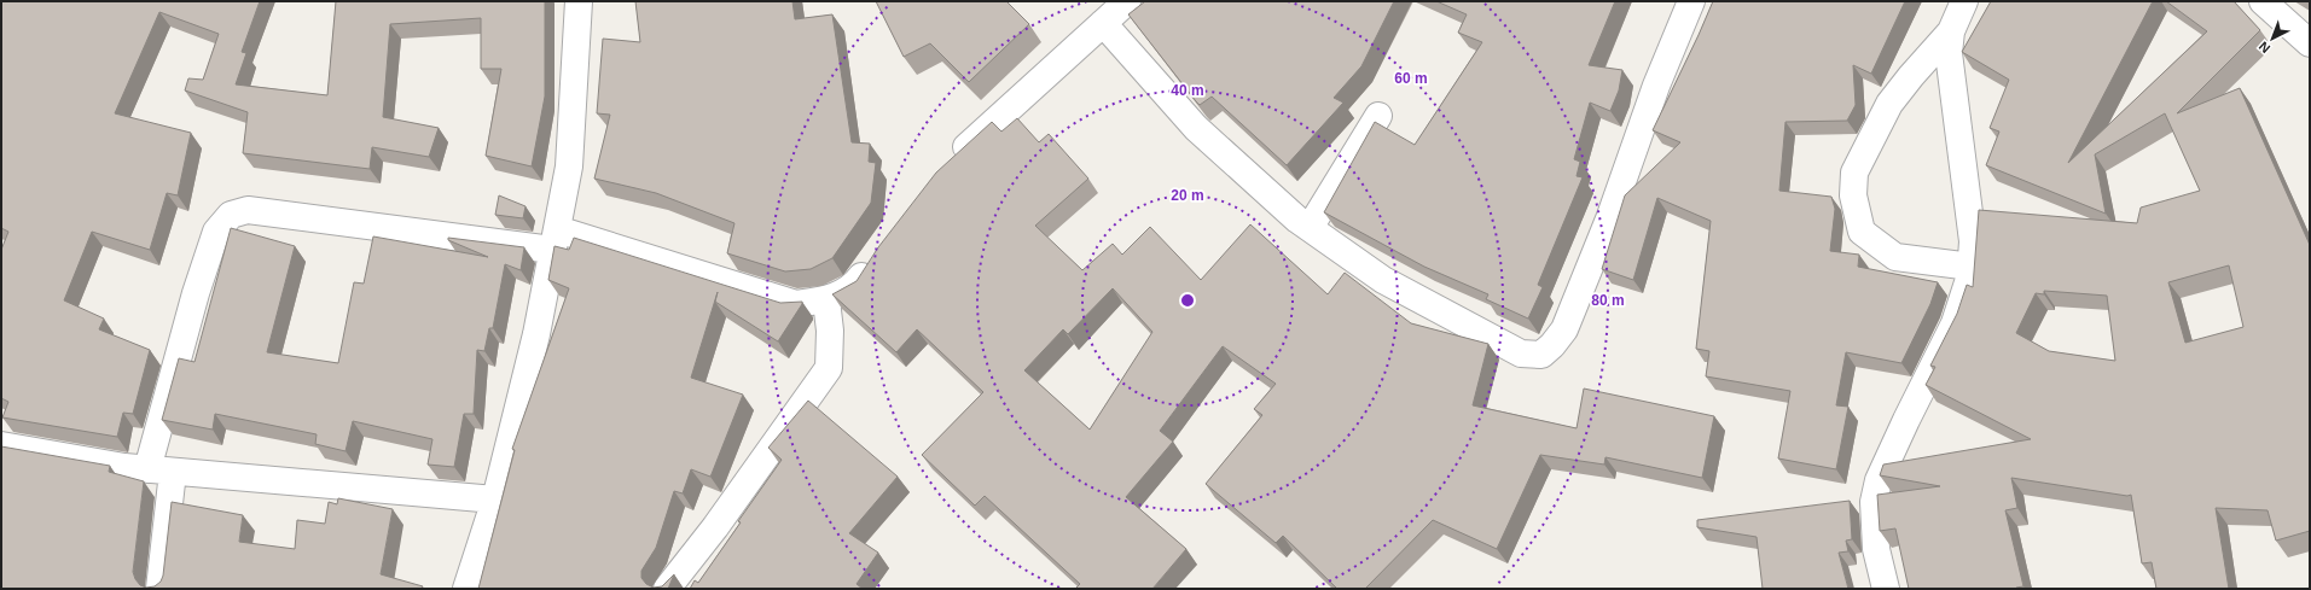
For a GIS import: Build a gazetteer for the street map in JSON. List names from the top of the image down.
{
  "north": "bottom left",
  "rings": [
    "60 m",
    "40 m",
    "20 m",
    "80 m"
  ]
}
